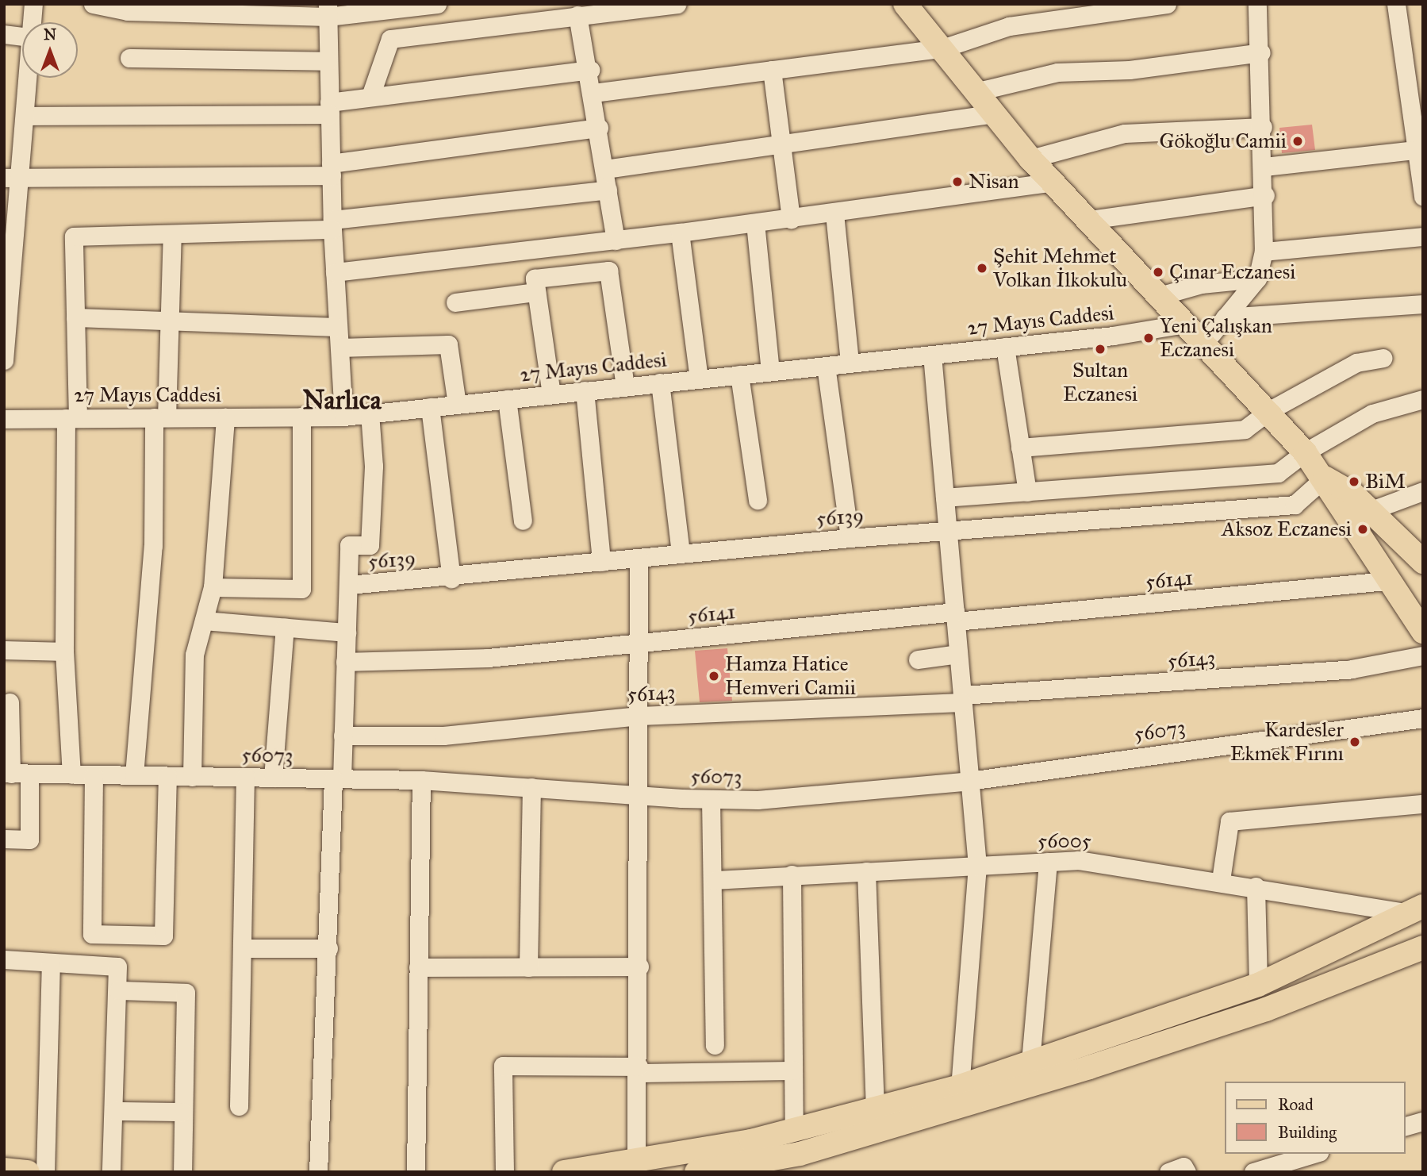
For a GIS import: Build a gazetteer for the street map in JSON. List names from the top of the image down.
{
  "streets": {
    "street": [
      "27 Mayıs Caddesi",
      "56139",
      "56141",
      "56143",
      "56073",
      "56005"
    ]
  },
  "districts": ["Narlıca"],
  "places": [
    "Gökoğlu Camii",
    "Nisan",
    "Şehit Mehmet Volkan İlkokulu",
    "Çınar Eczanesi",
    "Yeni Çalışkan Eczanesi",
    "Sultan Eczanesi",
    "BiM",
    "Aksoz Eczanesi",
    "Hamza Hatice Hemveri Camii",
    "Kardesler Ekmek Fırını"
  ],
  "legend": ["Road", "Building"],
  "north": "top"
}
